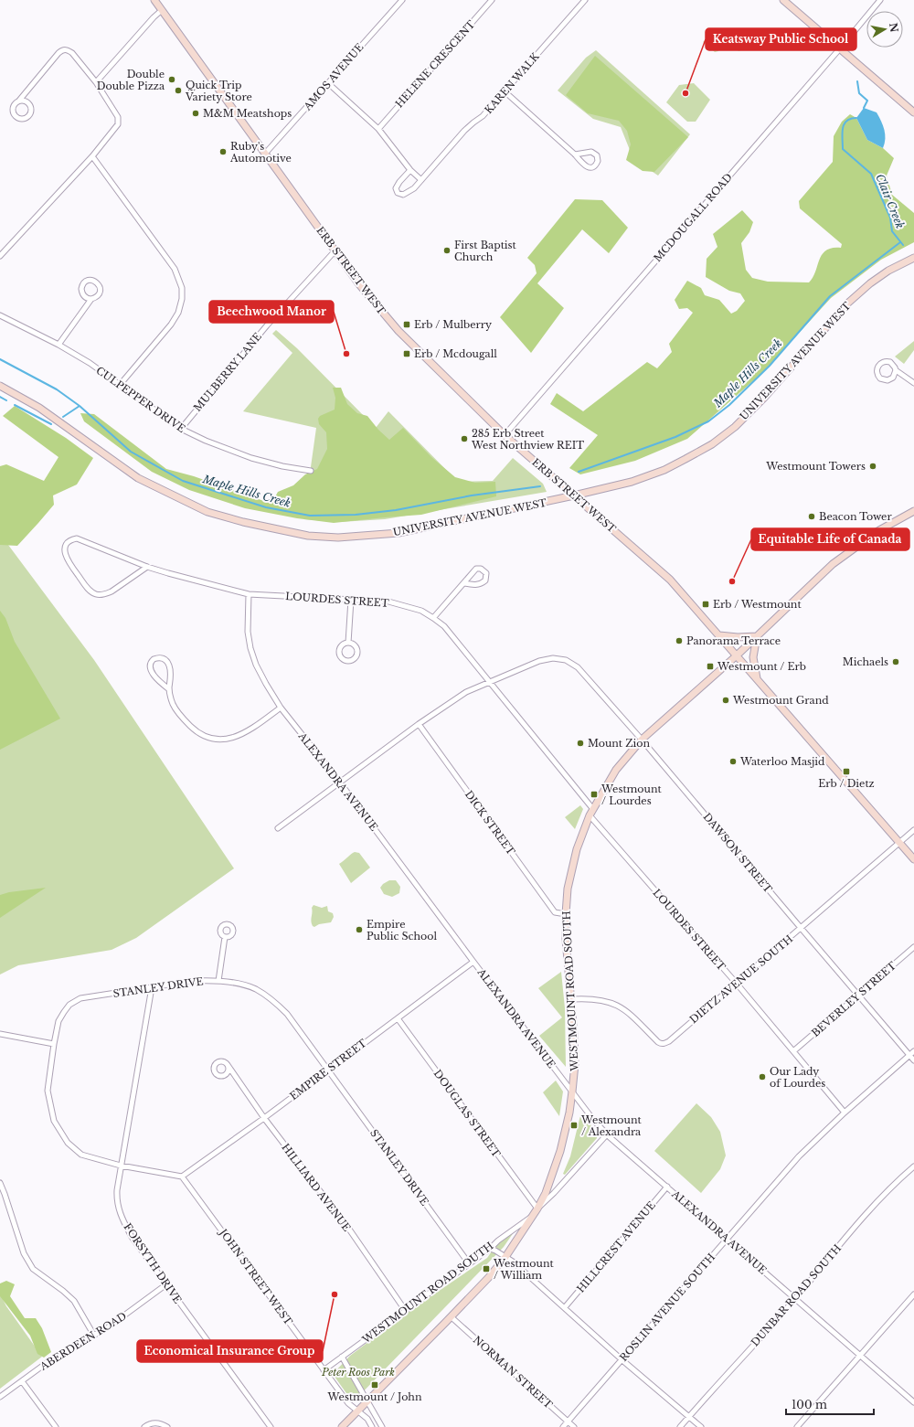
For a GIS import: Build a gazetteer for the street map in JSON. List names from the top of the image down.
{
  "streets": {
    "main road": ["ERB STREET WEST", "UNIVERSITY AVENUE WEST", "WESTMOUNT ROAD SOUTH"],
    "street": [
      "HELENE CRESCENT",
      "AMOS AVENUE",
      "KAREN WALK",
      "MCDOUGALL ROAD",
      "MULBERRY LANE",
      "CULPEPPER DRIVE",
      "LOURDES STREET",
      "ALEXANDRA AVENUE",
      "DICK STREET",
      "DAWSON STREET",
      "DIETZ AVENUE SOUTH",
      "STANLEY DRIVE",
      "BEVERLEY STREET",
      "EMPIRE STREET",
      "DOUGLAS STREET",
      "HILLIARD AVENUE",
      "HILLCREST AVENUE",
      "FORSYTH DRIVE",
      "JOHN STREET WEST",
      "DUNBAR ROAD SOUTH",
      "ROSLIN AVENUE SOUTH",
      "ABERDEEN ROAD",
      "NORMAN STREET"
    ]
  },
  "crossings": [
    ["AMOS AVENUE", "ERB STREET WEST"],
    ["MCDOUGALL ROAD", "ERB STREET WEST"],
    ["ERB STREET WEST", "UNIVERSITY AVENUE WEST"],
    ["ERB STREET WEST", "MULBERRY LANE"],
    ["ERB STREET WEST", "DIETZ AVENUE SOUTH"],
    ["ERB STREET WEST", "WESTMOUNT ROAD SOUTH"],
    ["MULBERRY LANE", "CULPEPPER DRIVE"],
    ["LOURDES STREET", "ALEXANDRA AVENUE"],
    ["LOURDES STREET", "DAWSON STREET"],
    ["LOURDES STREET", "DIETZ AVENUE SOUTH"],
    ["LOURDES STREET", "WESTMOUNT ROAD SOUTH"],
    ["LOURDES STREET", "BEVERLEY STREET"],
    ["LOURDES STREET", "ROSLIN AVENUE SOUTH"],
    ["ALEXANDRA AVENUE", "WESTMOUNT ROAD SOUTH"],
    ["ALEXANDRA AVENUE", "EMPIRE STREET"],
    ["ALEXANDRA AVENUE", "HILLCREST AVENUE"],
    ["ALEXANDRA AVENUE", "DUNBAR ROAD SOUTH"],
    ["ALEXANDRA AVENUE", "ROSLIN AVENUE SOUTH"],
    ["DICK STREET", "WESTMOUNT ROAD SOUTH"],
    ["DAWSON STREET", "DIETZ AVENUE SOUTH"],
    ["DAWSON STREET", "WESTMOUNT ROAD SOUTH"],
    ["DAWSON STREET", "BEVERLEY STREET"],
    ["DAWSON STREET", "ROSLIN AVENUE SOUTH"],
    ["DIETZ AVENUE SOUTH", "WESTMOUNT ROAD SOUTH"],
    ["STANLEY DRIVE", "WESTMOUNT ROAD SOUTH"],
    ["STANLEY DRIVE", "EMPIRE STREET"],
    ["STANLEY DRIVE", "FORSYTH DRIVE"],
    ["STANLEY DRIVE", "JOHN STREET WEST"],
    ["WESTMOUNT ROAD SOUTH", "DOUGLAS STREET"],
    ["WESTMOUNT ROAD SOUTH", "HILLIARD AVENUE"],
    ["WESTMOUNT ROAD SOUTH", "JOHN STREET WEST"],
    ["WESTMOUNT ROAD SOUTH", "NORMAN STREET"],
    ["EMPIRE STREET", "DOUGLAS STREET"],
    ["EMPIRE STREET", "HILLIARD AVENUE"],
    ["EMPIRE STREET", "JOHN STREET WEST"],
    ["FORSYTH DRIVE", "ABERDEEN ROAD"],
    ["ROSLIN AVENUE SOUTH", "NORMAN STREET"]
  ],
  "water": ["Clair Creek", "Maple Hills Creek"],
  "parks": ["Peter Roos Park"],
  "places": {
    "other": [
      "Double Double Pizza",
      "Quick Trip Variety Store",
      "Keatsway Public School",
      "M&M Meatshops",
      "Ruby's Automotive",
      "First Baptist Church",
      "Beechwood Manor",
      "285 Erb Street West Northview REIT",
      "Westmount Towers",
      "Beacon Tower",
      "Equitable Life of Canada",
      "Panorama Terrace",
      "Michaels",
      "Westmount Grand",
      "Mount Zion",
      "Waterloo Masjid",
      "Empire Public School",
      "Our Lady of Lourdes",
      "Economical Insurance Group"
    ],
    "transit": [
      "Erb / Mulberry",
      "Erb / Mcdougall",
      "Erb / Westmount",
      "Westmount / Erb",
      "Erb / Dietz",
      "Westmount / Lourdes",
      "Westmount / Alexandra",
      "Westmount / William",
      "Westmount / John"
    ]
  },
  "scale_bar": "100 m",
  "north": "right"
}
